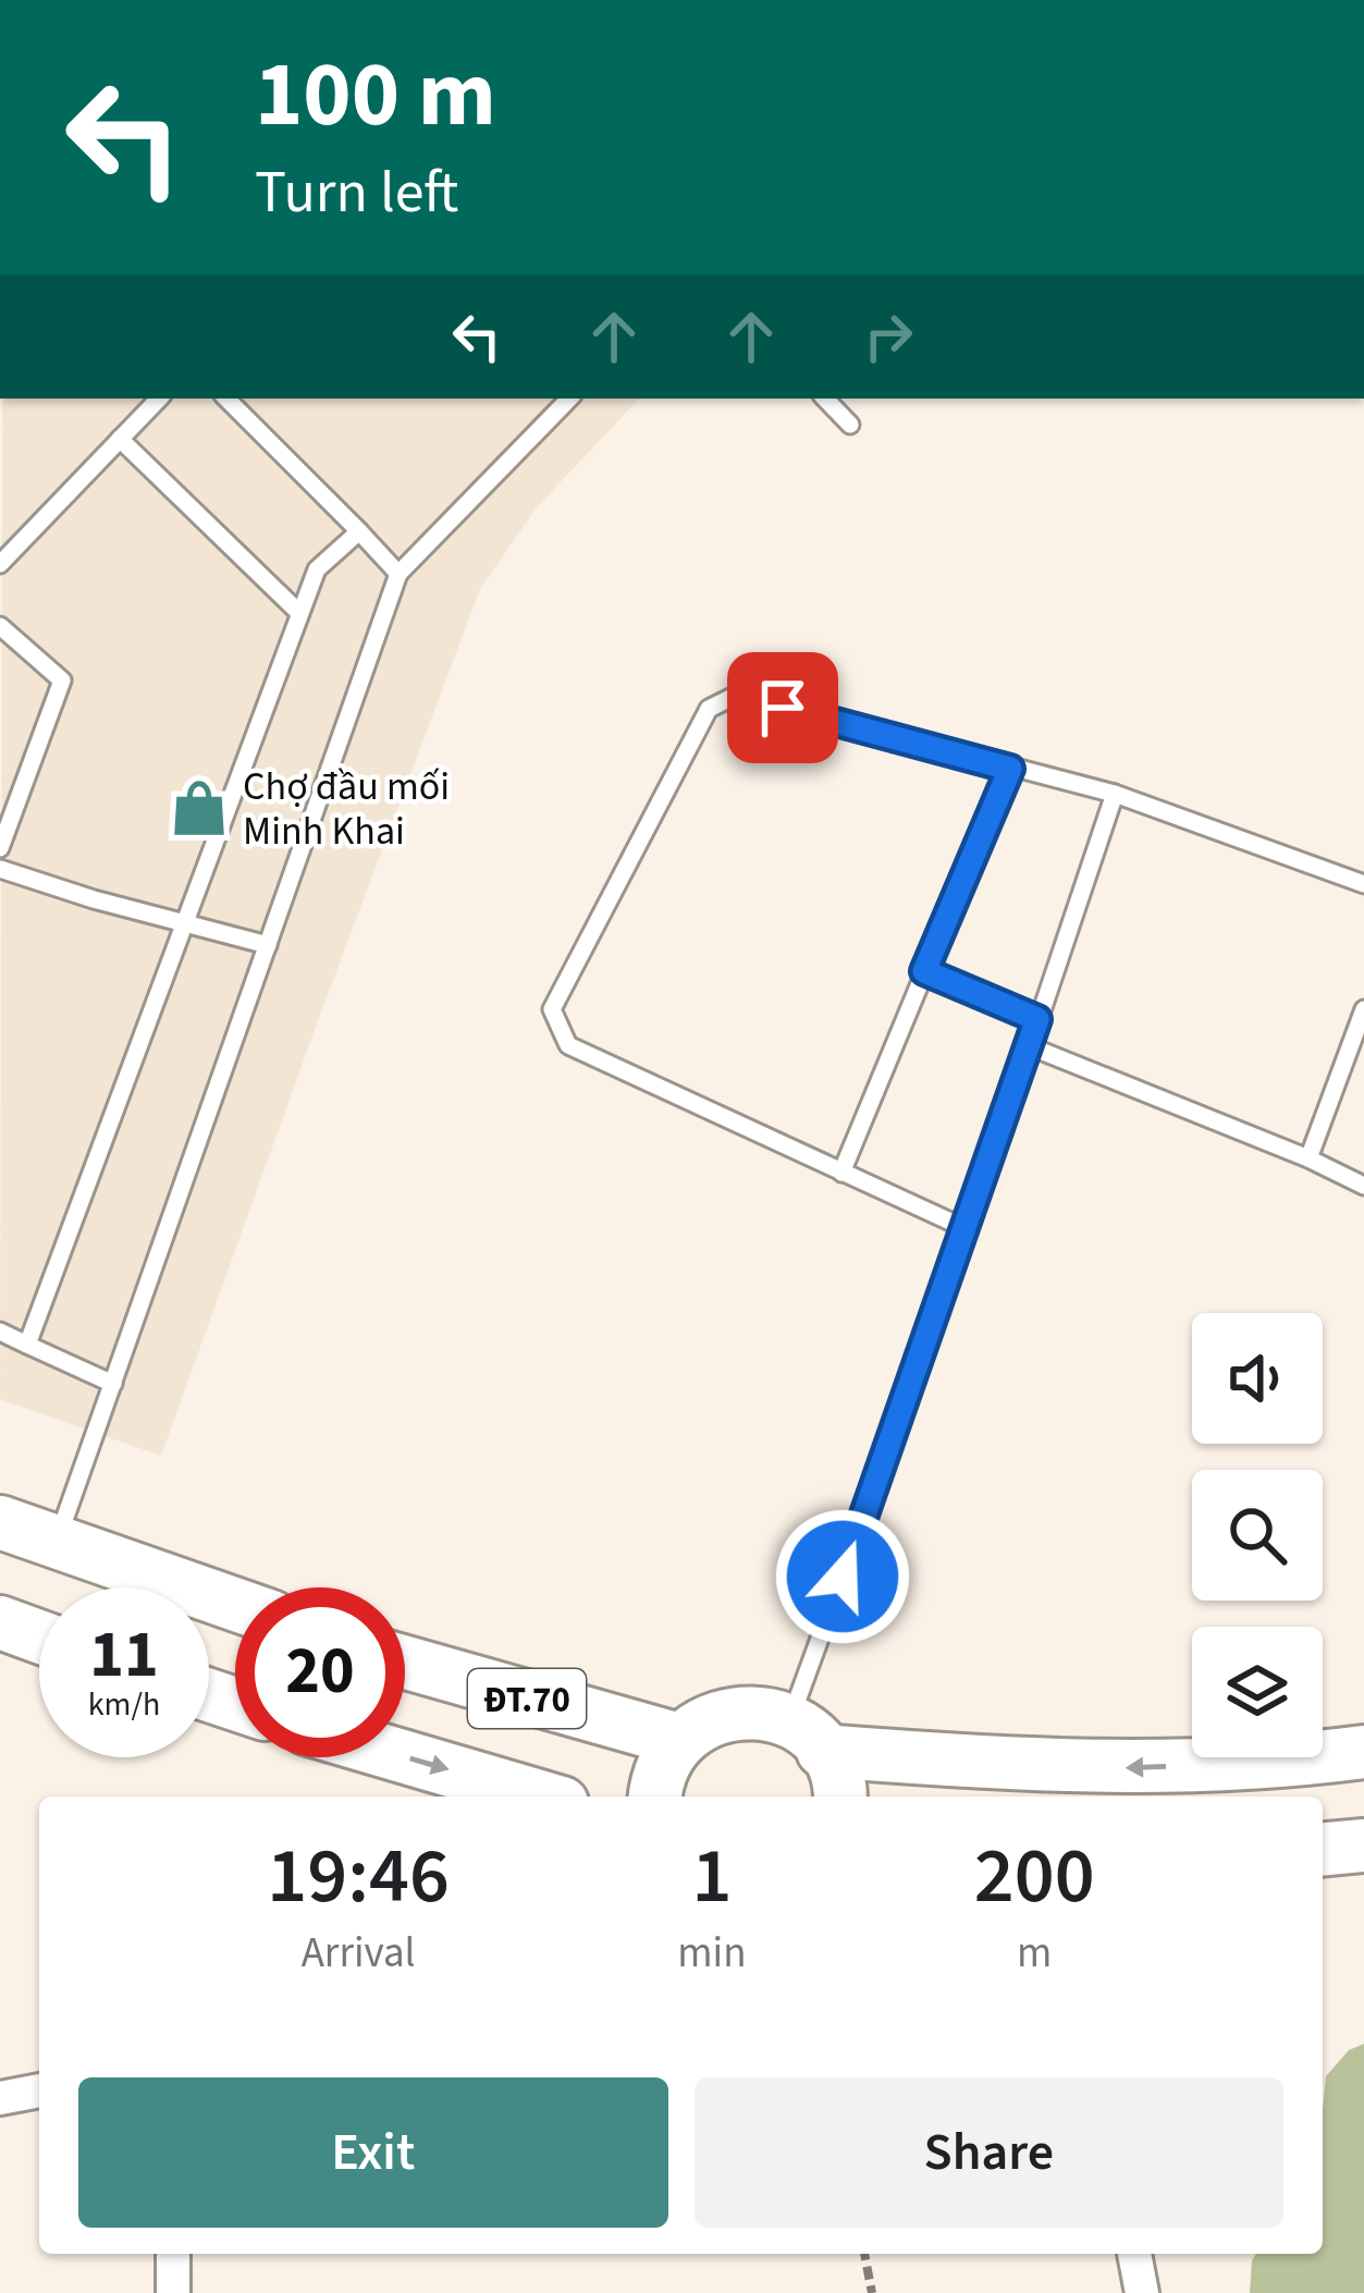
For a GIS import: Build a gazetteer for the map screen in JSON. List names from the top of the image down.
{
  "streets": {
    "main road": ["ĐT.70"]
  },
  "places": {
    "shop": ["Chợ đầu mối Minh Khai"]
  },
  "page": {
    "turn": ["100 m", "Turn left"],
    "speed": "11 km/h",
    "limit": "20",
    "eta": [
      "19:46",
      "Arrival",
      "1",
      "min",
      "200",
      "m"
    ],
    "buttons": ["Exit", "Share"]
  }
}
